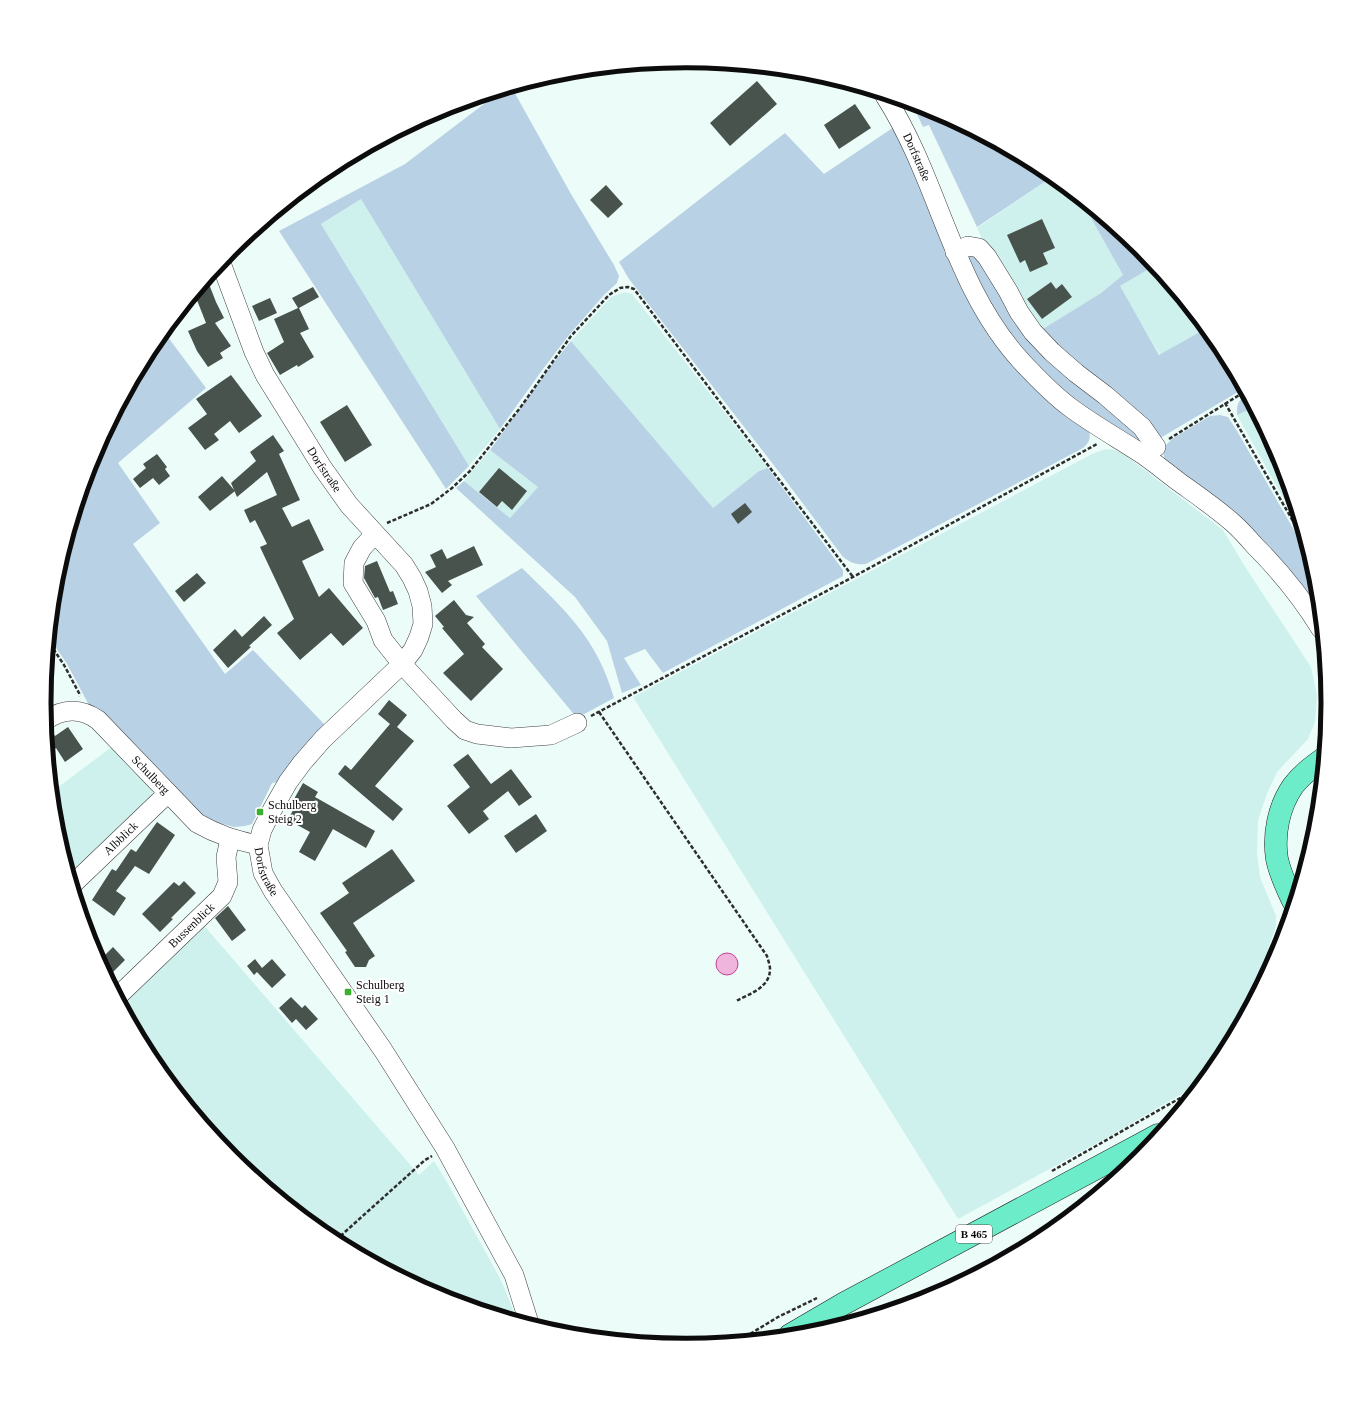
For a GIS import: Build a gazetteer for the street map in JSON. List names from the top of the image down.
{
  "streets": {
    "main road": ["B 465"],
    "street": [
      "Dorfstraße",
      "Schulberg",
      "Albblick",
      "Bussenblick"
    ]
  },
  "crossings": [
    ["Dorfstraße", "Schulberg"],
    ["Schulberg", "Albblick"],
    ["Schulberg", "Bussenblick"]
  ],
  "places": {
    "transit": ["Schulberg Steig 2", "Schulberg Steig 1"]
  }
}
